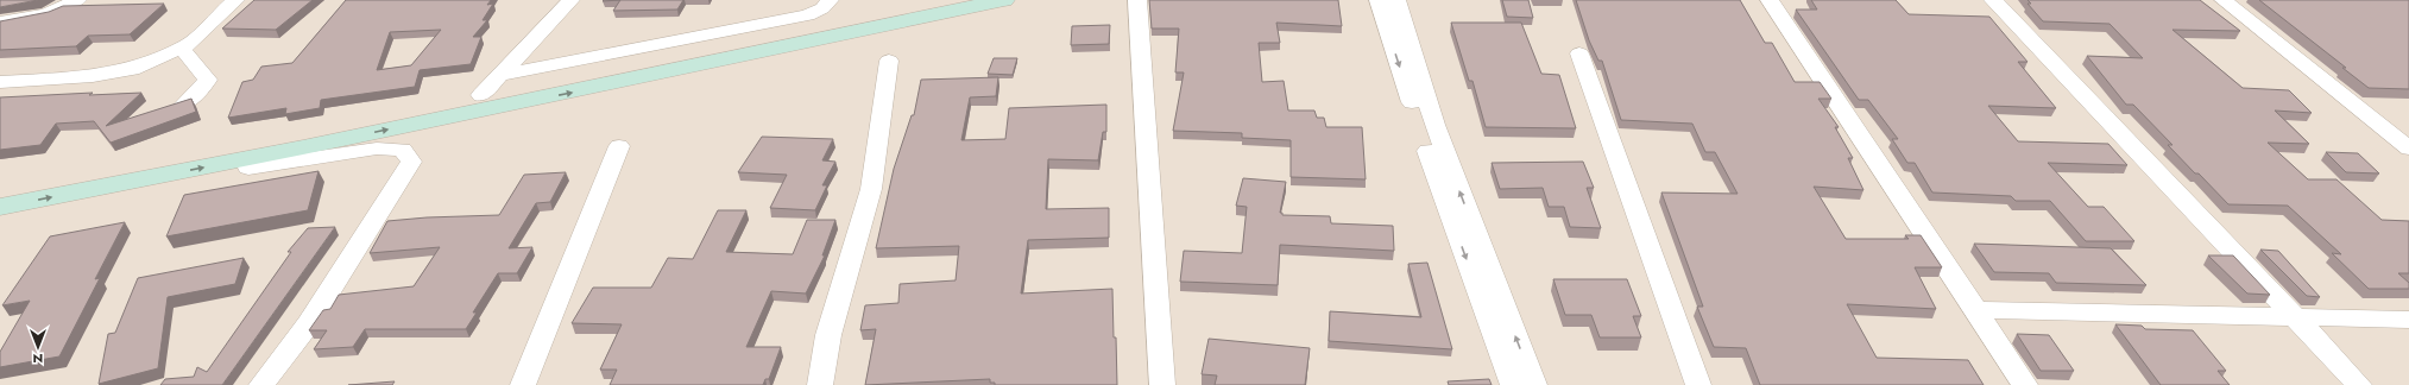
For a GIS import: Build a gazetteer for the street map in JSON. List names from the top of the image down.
{
  "north": "bottom"
}
